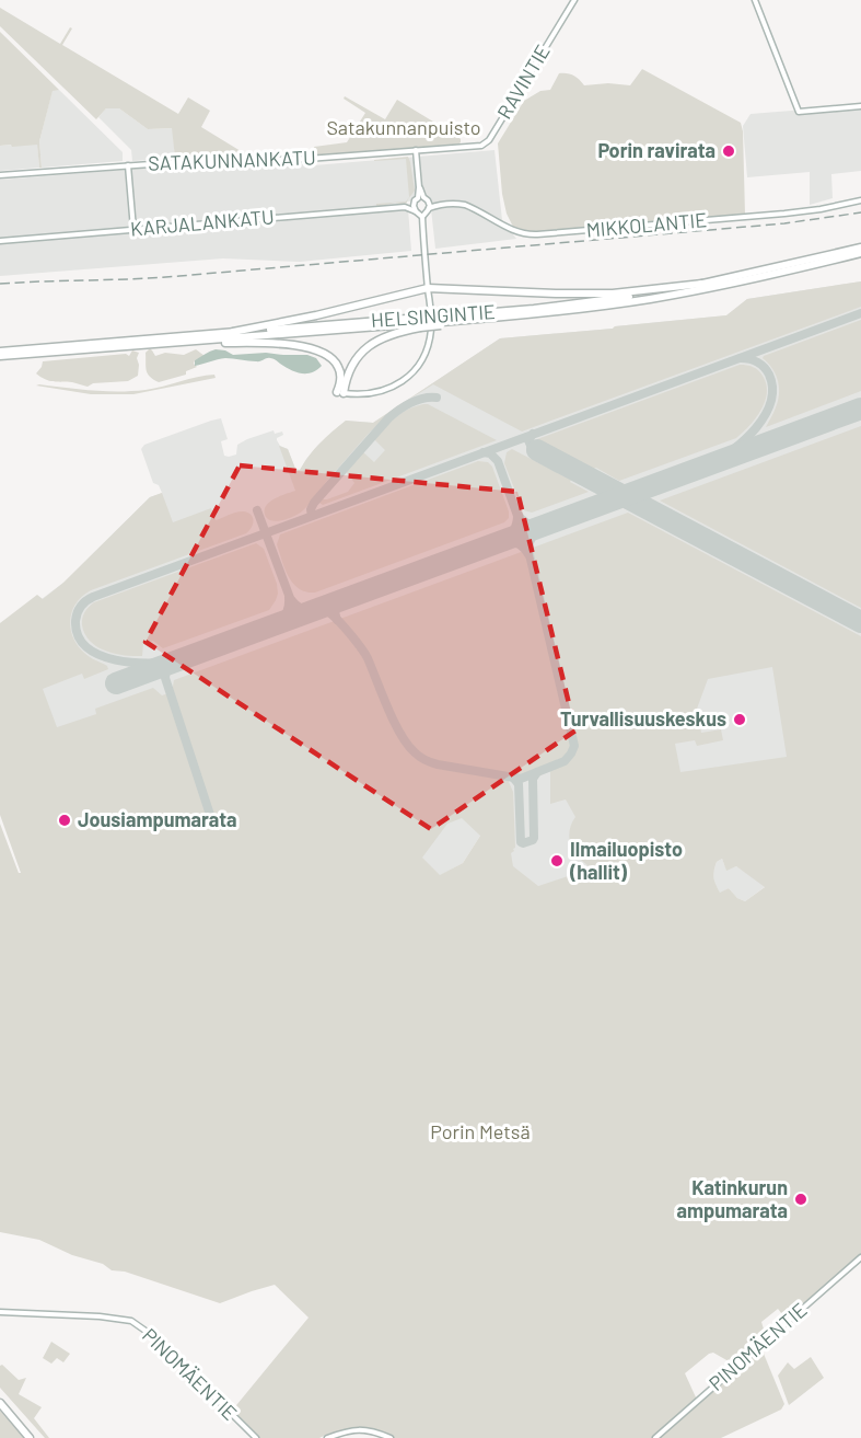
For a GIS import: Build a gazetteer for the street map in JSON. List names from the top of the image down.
{
  "streets": {
    "highway": ["HELSINGINTIE"],
    "street": [
      "RAVINTIE",
      "SATAKUNNANKATU",
      "KARJALANKATU",
      "MIKKOLANTIE",
      "PINOMÄENTIE"
    ]
  },
  "crossings": [
    ["RAVINTIE", "SATAKUNNANKATU"]
  ],
  "parks": ["Satakunnanpuisto", "Porin Metsä"],
  "places": [
    "Porin ravirata",
    "Turvallisuuskeskus",
    "Jousiampumarata",
    "Ilmailuopisto (hallit)",
    "Katinkurun ampumarata"
  ]
}
